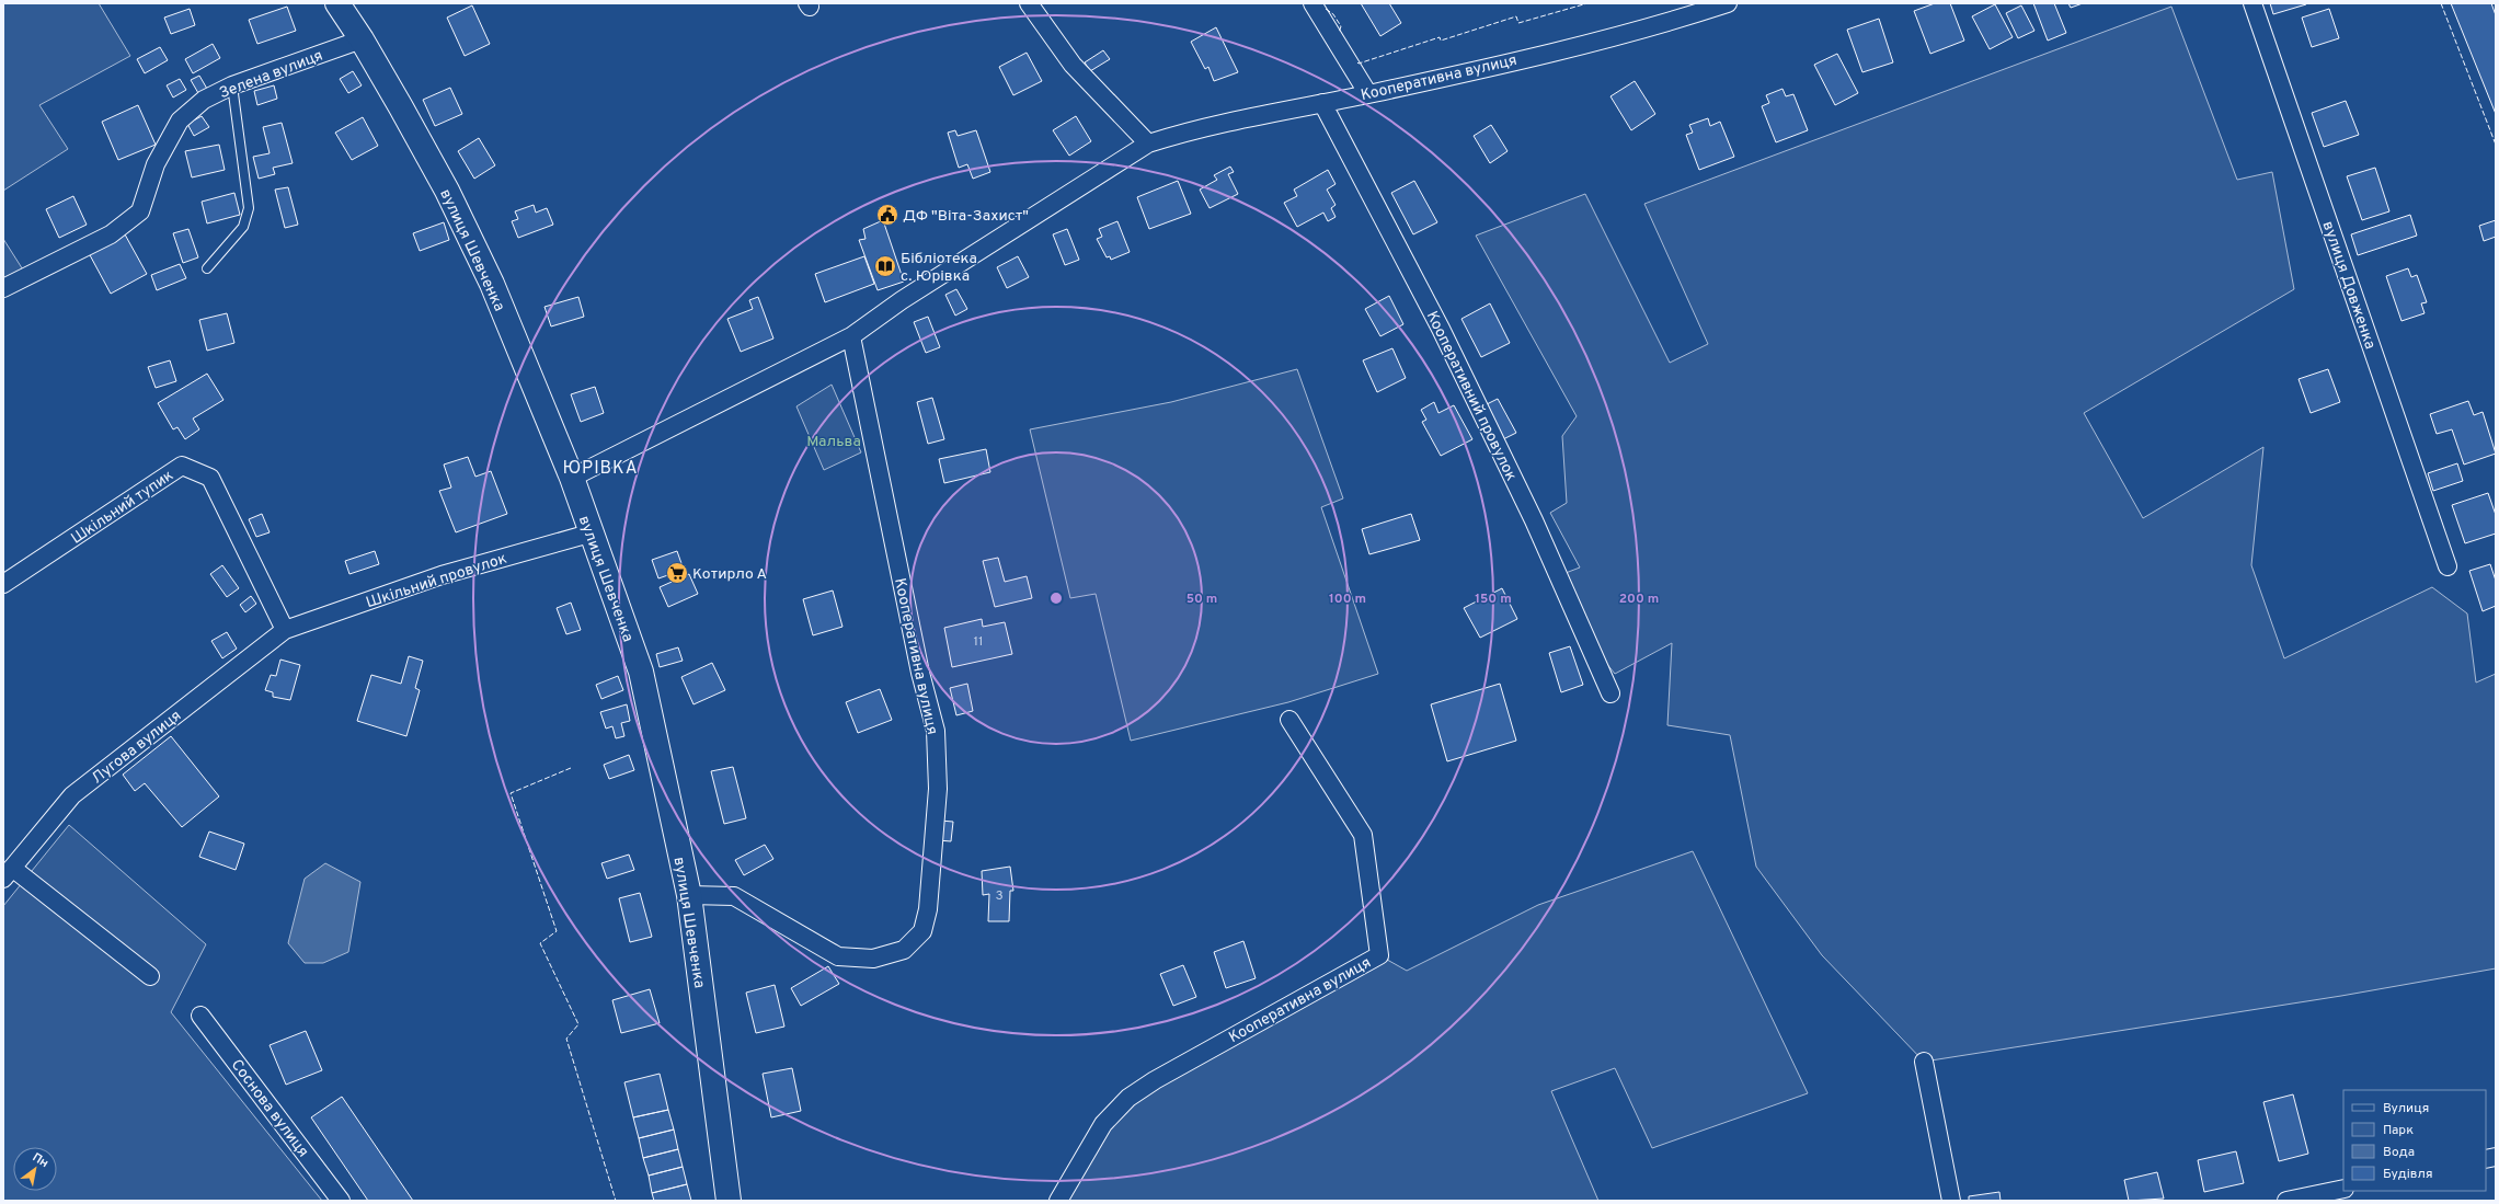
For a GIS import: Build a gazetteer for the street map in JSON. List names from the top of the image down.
{
  "streets": {
    "street": [
      "Зелена вулиця",
      "Кооперативна вулиця",
      "вулиця Шевченка",
      "вулиця Довженка",
      "Кооперативний провулок",
      "Шкільний тупик",
      "Шкільний провулок",
      "Лугова вулиця",
      "Соснова вулиця"
    ]
  },
  "crossings": [
    ["Зелена вулиця", "вулиця Шевченка"],
    ["Кооперативна вулиця", "вулиця Шевченка"],
    ["Кооперативна вулиця", "Кооперативний провулок"],
    ["вулиця Шевченка", "Шкільний провулок"],
    ["Шкільний тупик", "Шкільний провулок"],
    ["Шкільний тупик", "Лугова вулиця"],
    ["Шкільний провулок", "Лугова вулиця"]
  ],
  "districts": ["ЮРІВКА"],
  "parks": ["Мальва"],
  "places": {
    "public building": ["ДФ \"Віта-Захист\""],
    "library": ["Бібліотека с. Юрівка"],
    "supermarket": ["Котирло А"]
  },
  "house_numbers": ["11", "3"],
  "legend": [
    "Вулиця",
    "Парк",
    "Вода",
    "Будівля"
  ],
  "north": "top right",
  "rings": [
    "50 m",
    "100 m",
    "150 m",
    "200 m"
  ]
}
